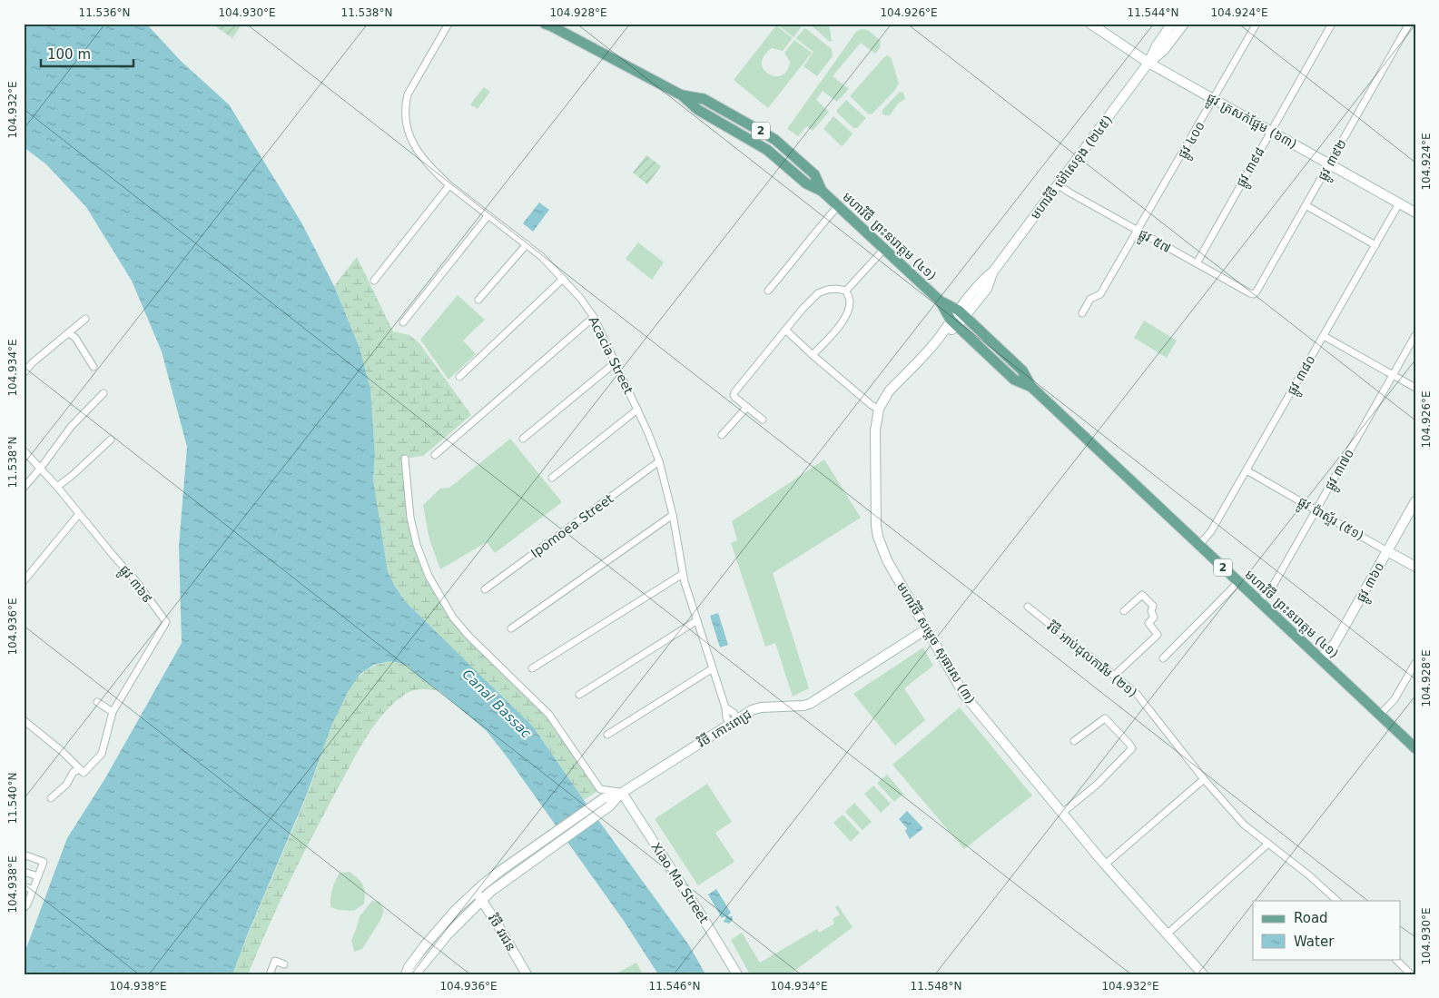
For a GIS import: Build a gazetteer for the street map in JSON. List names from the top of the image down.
{
  "streets": {
    "main road": [
      "ផ្លូវ ត្រសក់ផ្អែម (៦៣)",
      "2",
      "មហាវិថី ម៉ៅសេទុង (២៤៥)",
      "មហាវិថី ព្រះនរោត្តម (៤១)",
      "ផ្លូវ ប៉ាស្ទ័រ (៥១)",
      "ផ្លូវ ៣៦០",
      "មហាវិថី សម្តេច សុធារស (៣)",
      "វិថី កោះពេជ្រ",
      "Xiao Ma Street",
      "វិថី វរជន"
    ],
    "street": [
      "ផ្លូវ ៤០០",
      "ផ្លូវ ៣៩២",
      "ផ្លូវ ៣៩៨",
      "ផ្លូវ ៥៧",
      "Acacia Street",
      "ផ្លូវ ៣៨០",
      "ផ្លូវ ៣៧០",
      "Ipomoea Street",
      "ផ្លូវ ៣៦៩",
      "វិថី អាប់ដុលការីម (២១)"
    ]
  },
  "crossings": [
    ["ផ្លូវ ត្រសក់ផ្អែម (៦៣)", "ផ្លូវ ៤០០"],
    ["ផ្លូវ ត្រសក់ផ្អែម (៦៣)", "ផ្លូវ ៣៩២"],
    ["ផ្លូវ ត្រសក់ផ្អែម (៦៣)", "មហាវិថី ម៉ៅសេទុង (២៤៥)"],
    ["ផ្លូវ ត្រសក់ផ្អែម (៦៣)", "ផ្លូវ ៣៩៨"],
    ["ផ្លូវ ត្រសក់ផ្អែម (៦៣)", "ផ្លូវ ៣៨០"],
    ["ផ្លូវ ៤០០", "ផ្លូវ ៥៧"],
    ["ផ្លូវ ៣៩២", "ផ្លូវ ៥៧"],
    ["មហាវិថី ម៉ៅសេទុង (២៤៥)", "មហាវិថី ព្រះនរោត្តម (៤១)"],
    ["មហាវិថី ម៉ៅសេទុង (២៤៥)", "ផ្លូវ ៥៧"],
    ["មហាវិថី ម៉ៅសេទុង (២៤៥)", "មហាវិថី សម្តេច សុធារស (៣)"],
    ["ផ្លូវ ៣៩៨", "ផ្លូវ ៥៧"],
    ["មហាវិថី ព្រះនរោត្តម (៤១)", "ផ្លូវ ៣៨០"],
    ["មហាវិថី ព្រះនរោត្តម (៤១)", "ផ្លូវ ៣៧០"],
    ["មហាវិថី ព្រះនរោត្តម (៤១)", "ផ្លូវ ៣៦០"],
    ["មហាវិថី ព្រះនរោត្តម (៤១)", "មហាវិថី សម្តេច សុធារស (៣)"],
    ["Acacia Street", "Ipomoea Street"],
    ["Acacia Street", "វិថី កោះពេជ្រ"],
    ["ផ្លូវ ៣៨០", "ផ្លូវ ប៉ាស្ទ័រ (៥១)"],
    ["ផ្លូវ ៣៧០", "ផ្លូវ ប៉ាស្ទ័រ (៥១)"],
    ["ផ្លូវ ប៉ាស្ទ័រ (៥១)", "ផ្លូវ ៣៦០"],
    ["មហាវិថី សម្តេច សុធារស (៣)", "វិថី កោះពេជ្រ"],
    ["វិថី កោះពេជ្រ", "Xiao Ma Street"],
    ["វិថី កោះពេជ្រ", "វិថី វរជន"]
  ],
  "water": ["Canal Bassac"],
  "legend": ["Road", "Water"],
  "scale_bar": "100 m",
  "coordinates": [
    "11.536°N",
    "104.930°E",
    "11.538°N",
    "104.928°E",
    "104.926°E",
    "11.544°N",
    "104.924°E",
    "104.932°E",
    "104.934°E",
    "104.936°E",
    "11.540°N",
    "104.938°E",
    "11.546°N",
    "11.548°N"
  ]
}
